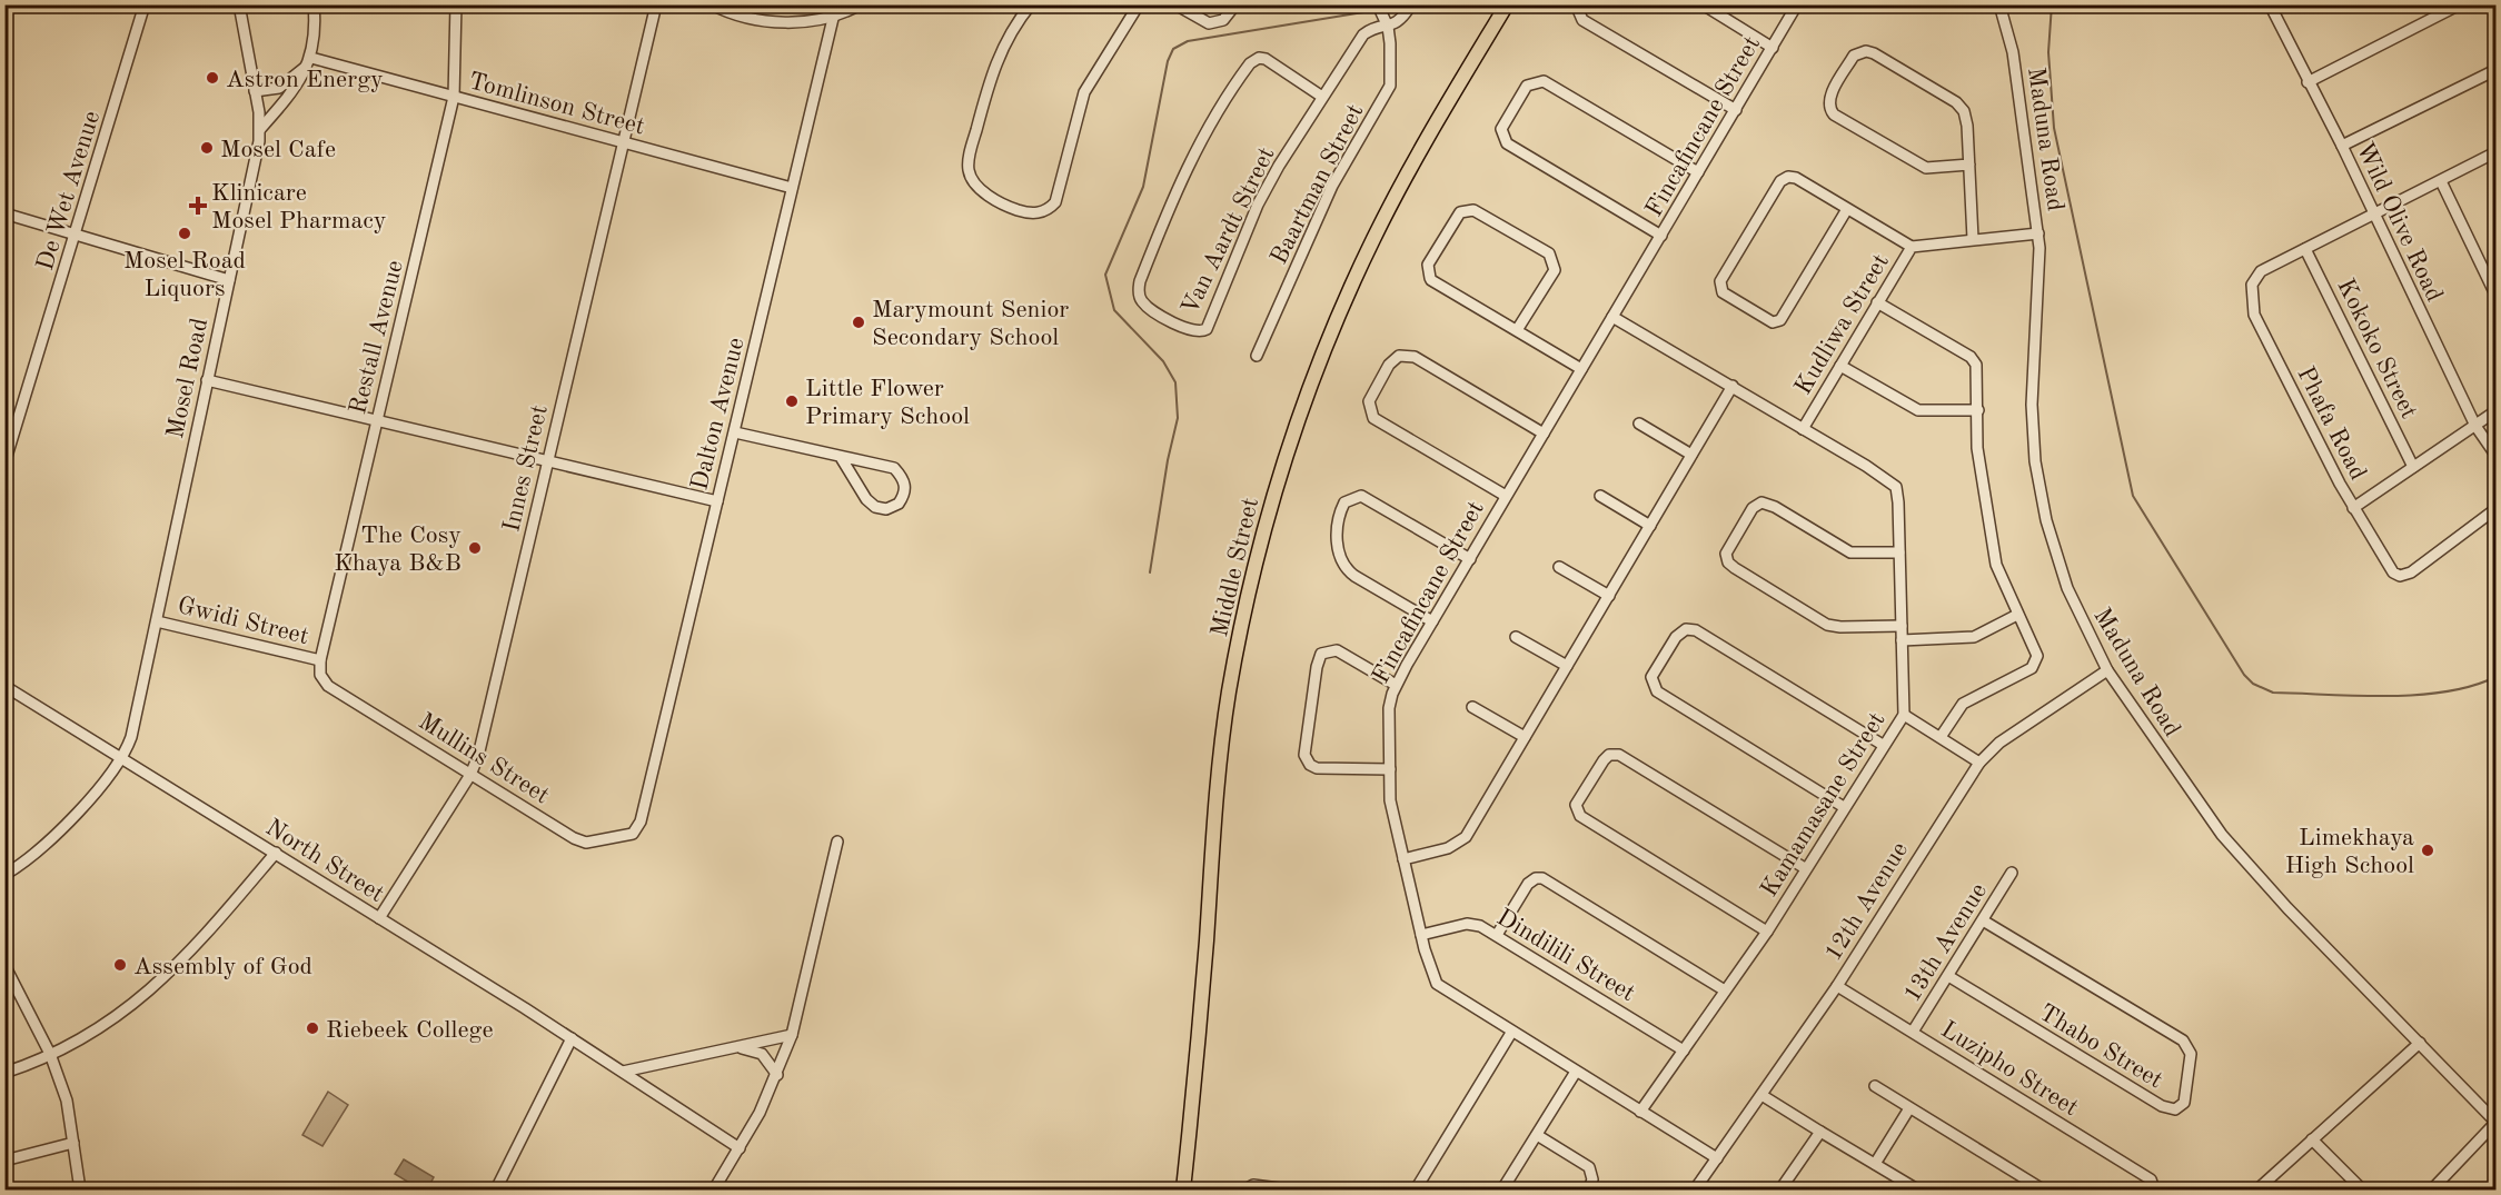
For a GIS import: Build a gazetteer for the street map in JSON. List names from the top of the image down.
{
  "streets": {
    "main road": ["Middle Street"],
    "street": [
      "Tomlinson Street",
      "Fincafincane Street",
      "Maduna Road",
      "Baartman Street",
      "De Wet Avenue",
      "Wild Olive Road",
      "Van Aardt Street",
      "Kudliwa Street",
      "Restall Avenue",
      "Kokoko Street",
      "Mosel Road",
      "Dalton Avenue",
      "Phafa Road",
      "Innes Street",
      "Gwidi Street",
      "Mullins Street",
      "Kamamasane Street",
      "North Street",
      "12th Avenue",
      "13th Avenue",
      "Dindilili Street",
      "Thabo Street",
      "Luzipho Street"
    ]
  },
  "crossings": [
    ["Tomlinson Street", "Restall Avenue"],
    ["Tomlinson Street", "Dalton Avenue"],
    ["Tomlinson Street", "Innes Street"],
    ["Fincafincane Street", "Kamamasane Street"],
    ["Fincafincane Street", "12th Avenue"],
    ["Fincafincane Street", "Dindilili Street"],
    ["Maduna Road", "Kudliwa Street"],
    ["Maduna Road", "12th Avenue"],
    ["Baartman Street", "Van Aardt Street"],
    ["Kudliwa Street", "Kamamasane Street"],
    ["Restall Avenue", "Gwidi Street"],
    ["Restall Avenue", "Mullins Street"],
    ["Kokoko Street", "Phafa Road"],
    ["Mosel Road", "Gwidi Street"],
    ["Mosel Road", "North Street"],
    ["Dalton Avenue", "Mullins Street"],
    ["Innes Street", "Mullins Street"],
    ["Innes Street", "North Street"],
    ["Kamamasane Street", "Dindilili Street"],
    ["12th Avenue", "Luzipho Street"],
    ["13th Avenue", "Thabo Street"],
    ["13th Avenue", "Luzipho Street"]
  ],
  "places": {
    "other": [
      "Astron Energy",
      "Mosel Cafe",
      "Mosel Road Liquors",
      "Marymount Senior Secondary School",
      "Little Flower Primary School",
      "The Cosy Khaya B&B",
      "Limekhaya High School",
      "Assembly of God",
      "Riebeek College"
    ],
    "health": ["Klinicare Mosel Pharmacy"]
  }
}
